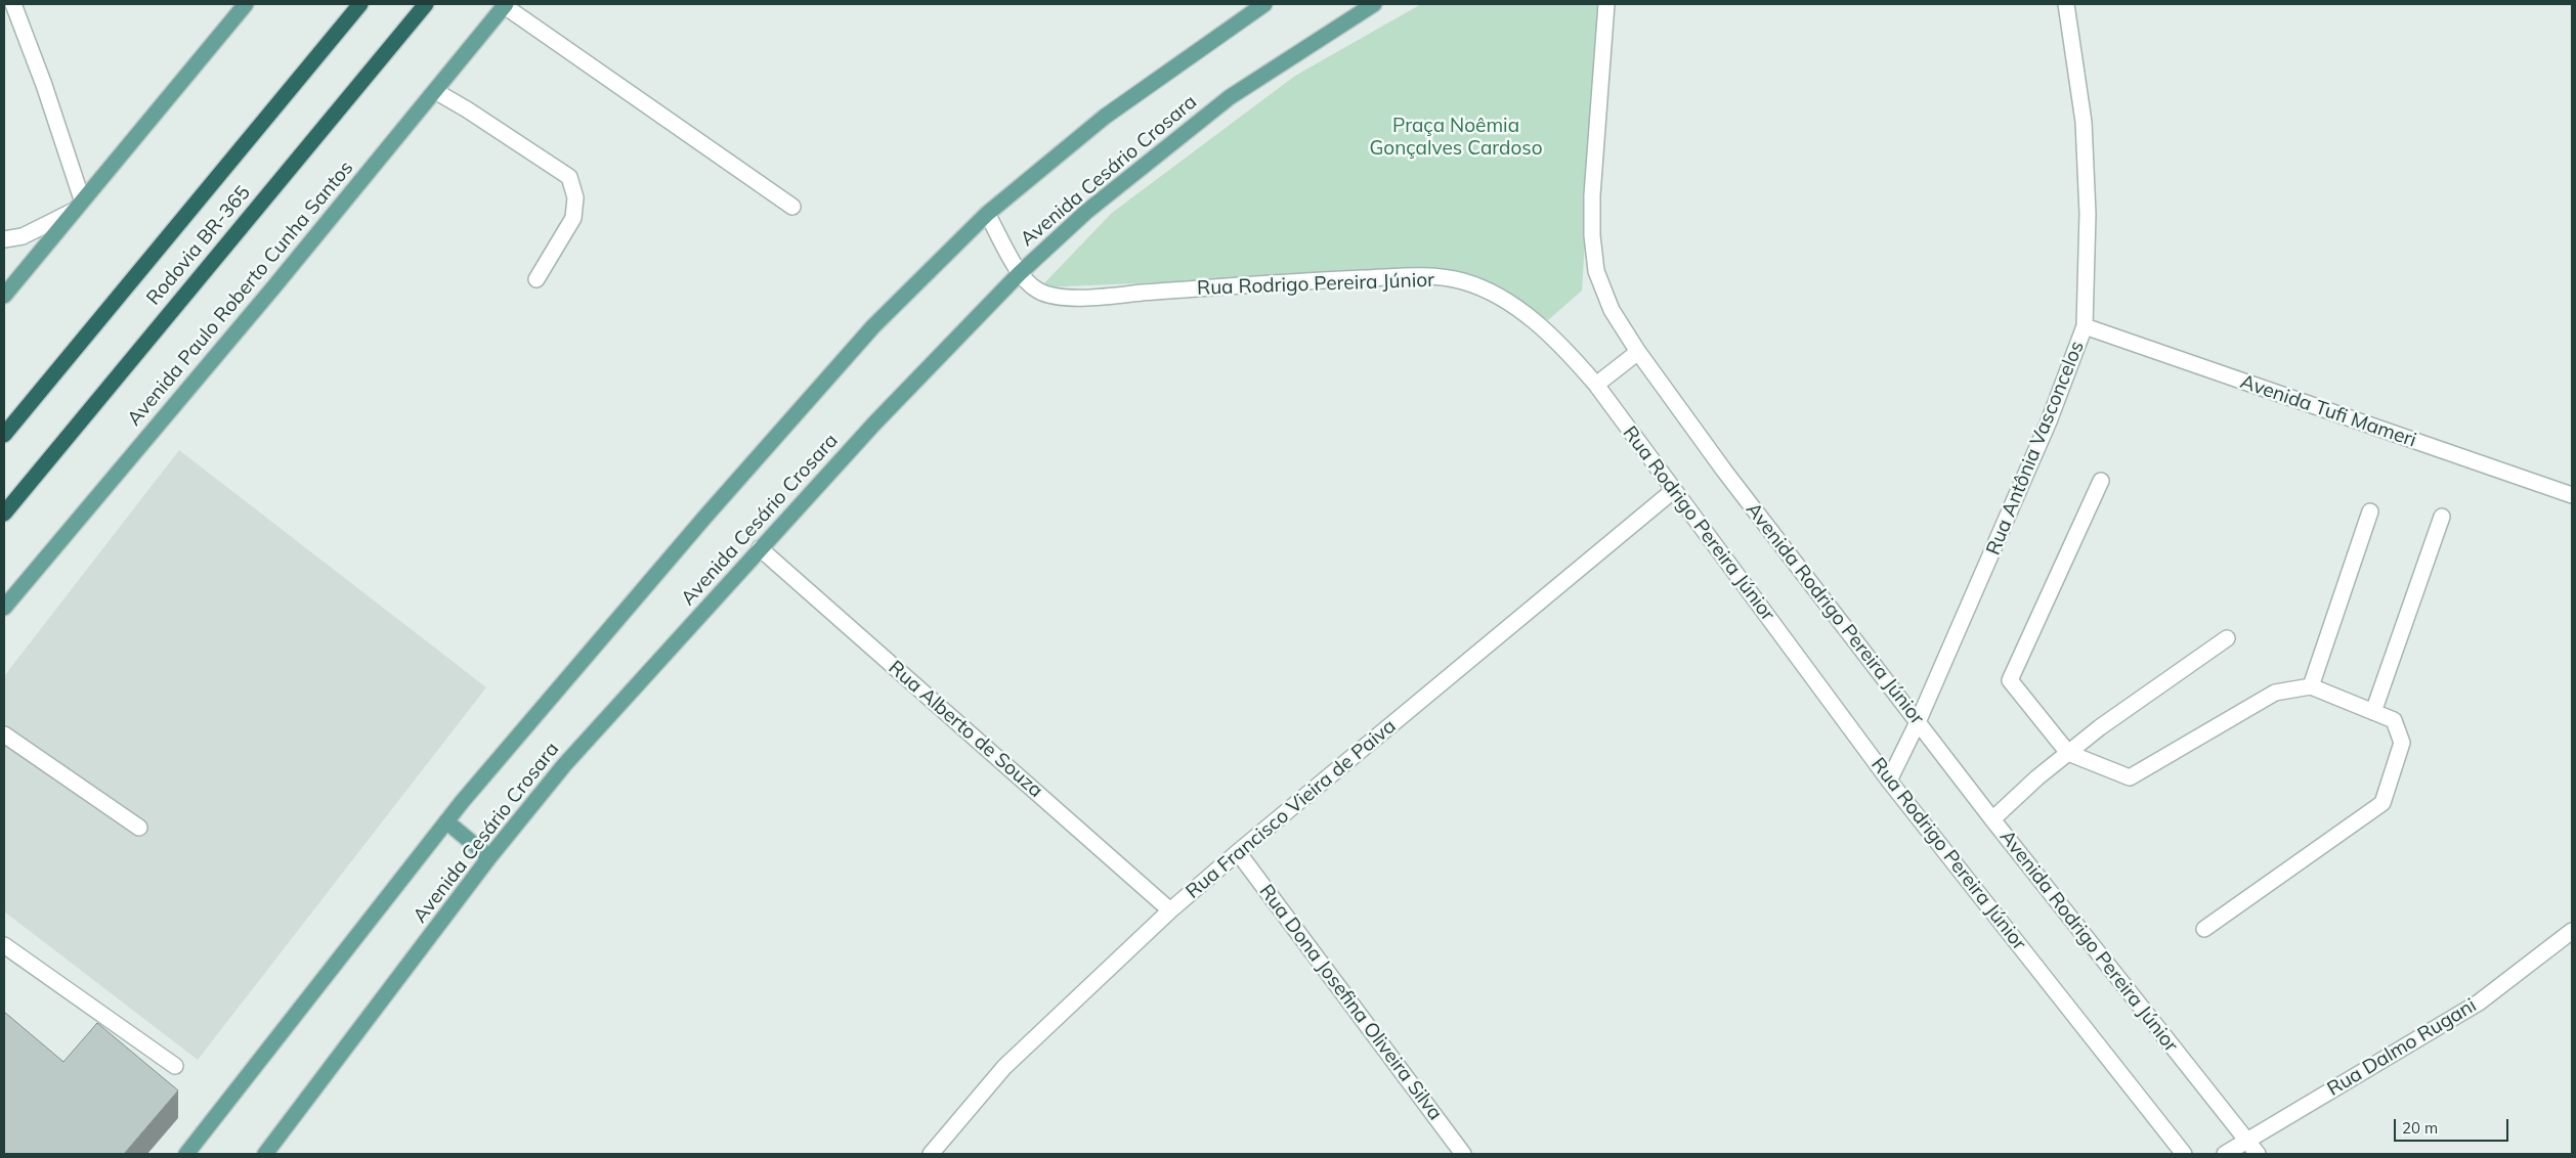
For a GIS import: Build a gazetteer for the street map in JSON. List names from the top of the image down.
{
  "streets": {
    "highway": ["Rodovia BR-365"],
    "main road": ["Avenida Cesário Crosara", "Avenida Paulo Roberto Cunha Santos"],
    "street": [
      "Rua Rodrigo Pereira Júnior",
      "Avenida Tufi Mameri",
      "Rua Antônia Vasconcelos",
      "Avenida Rodrigo Pereira Júnior",
      "Rua Alberto de Souza",
      "Rua Francisco Vieira de Paiva",
      "Rua Dona Josefina Oliveira Silva",
      "Rua Dalmo Rugani"
    ]
  },
  "crossings": [
    ["Avenida Cesário Crosara", "Rua Rodrigo Pereira Júnior"],
    ["Avenida Cesário Crosara", "Rua Alberto de Souza"],
    ["Rua Rodrigo Pereira Júnior", "Rua Antônia Vasconcelos"],
    ["Rua Rodrigo Pereira Júnior", "Rua Francisco Vieira de Paiva"],
    ["Avenida Tufi Mameri", "Rua Antônia Vasconcelos"],
    ["Rua Antônia Vasconcelos", "Avenida Rodrigo Pereira Júnior"],
    ["Avenida Rodrigo Pereira Júnior", "Rua Dalmo Rugani"],
    ["Rua Alberto de Souza", "Rua Francisco Vieira de Paiva"],
    ["Rua Francisco Vieira de Paiva", "Rua Dona Josefina Oliveira Silva"]
  ],
  "parks": ["Praça Noêmia Gonçalves Cardoso"],
  "scale_bar": "20 m"
}
